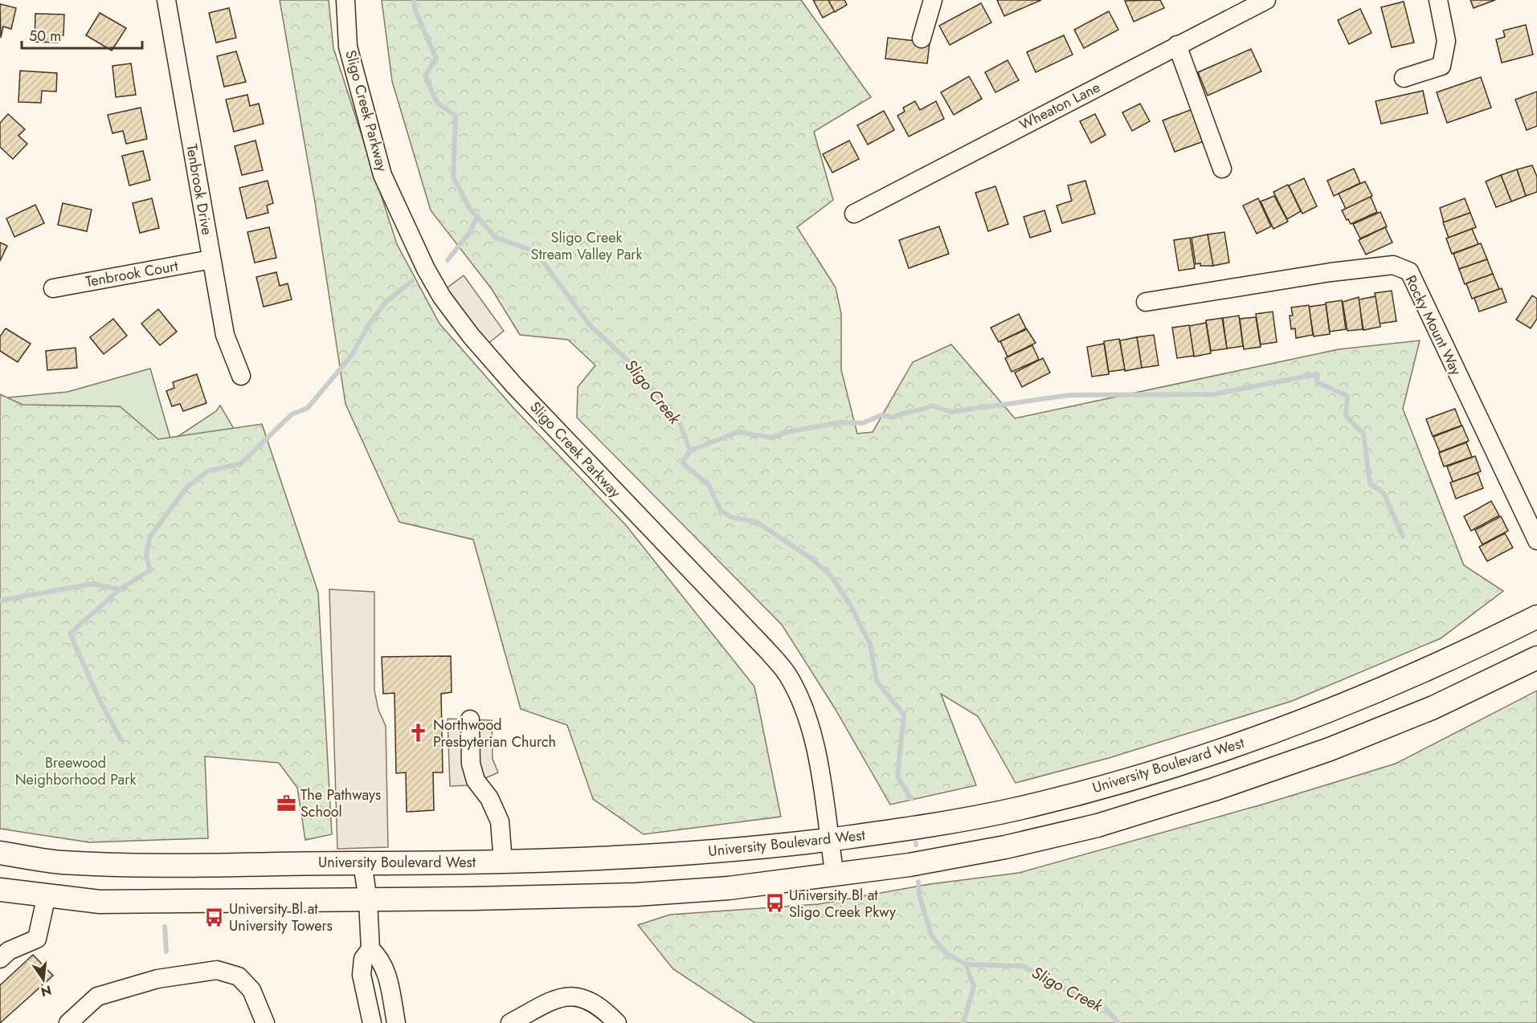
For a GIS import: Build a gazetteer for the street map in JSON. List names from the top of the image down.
{
  "streets": {
    "main road": ["University Boulevard West"],
    "street": [
      "Wheaton Lane",
      "Sligo Creek Parkway",
      "Tenbrook Drive",
      "Tenbrook Court",
      "Rocky Mount Way"
    ]
  },
  "crossings": [
    ["Sligo Creek Parkway", "University Boulevard West"],
    ["Tenbrook Drive", "Tenbrook Court"]
  ],
  "water": ["Sligo Creek"],
  "parks": ["Sligo Creek Stream Valley Park", "Breewood Neighborhood Park"],
  "places": {
    "church": ["Northwood Presbyterian Church"],
    "office": ["The Pathways School"],
    "bus stop": ["University Bl at Sligo Creek Pkwy", "University Bl at University Towers"]
  },
  "scale_bar": "50 m",
  "north": "bottom"
}
